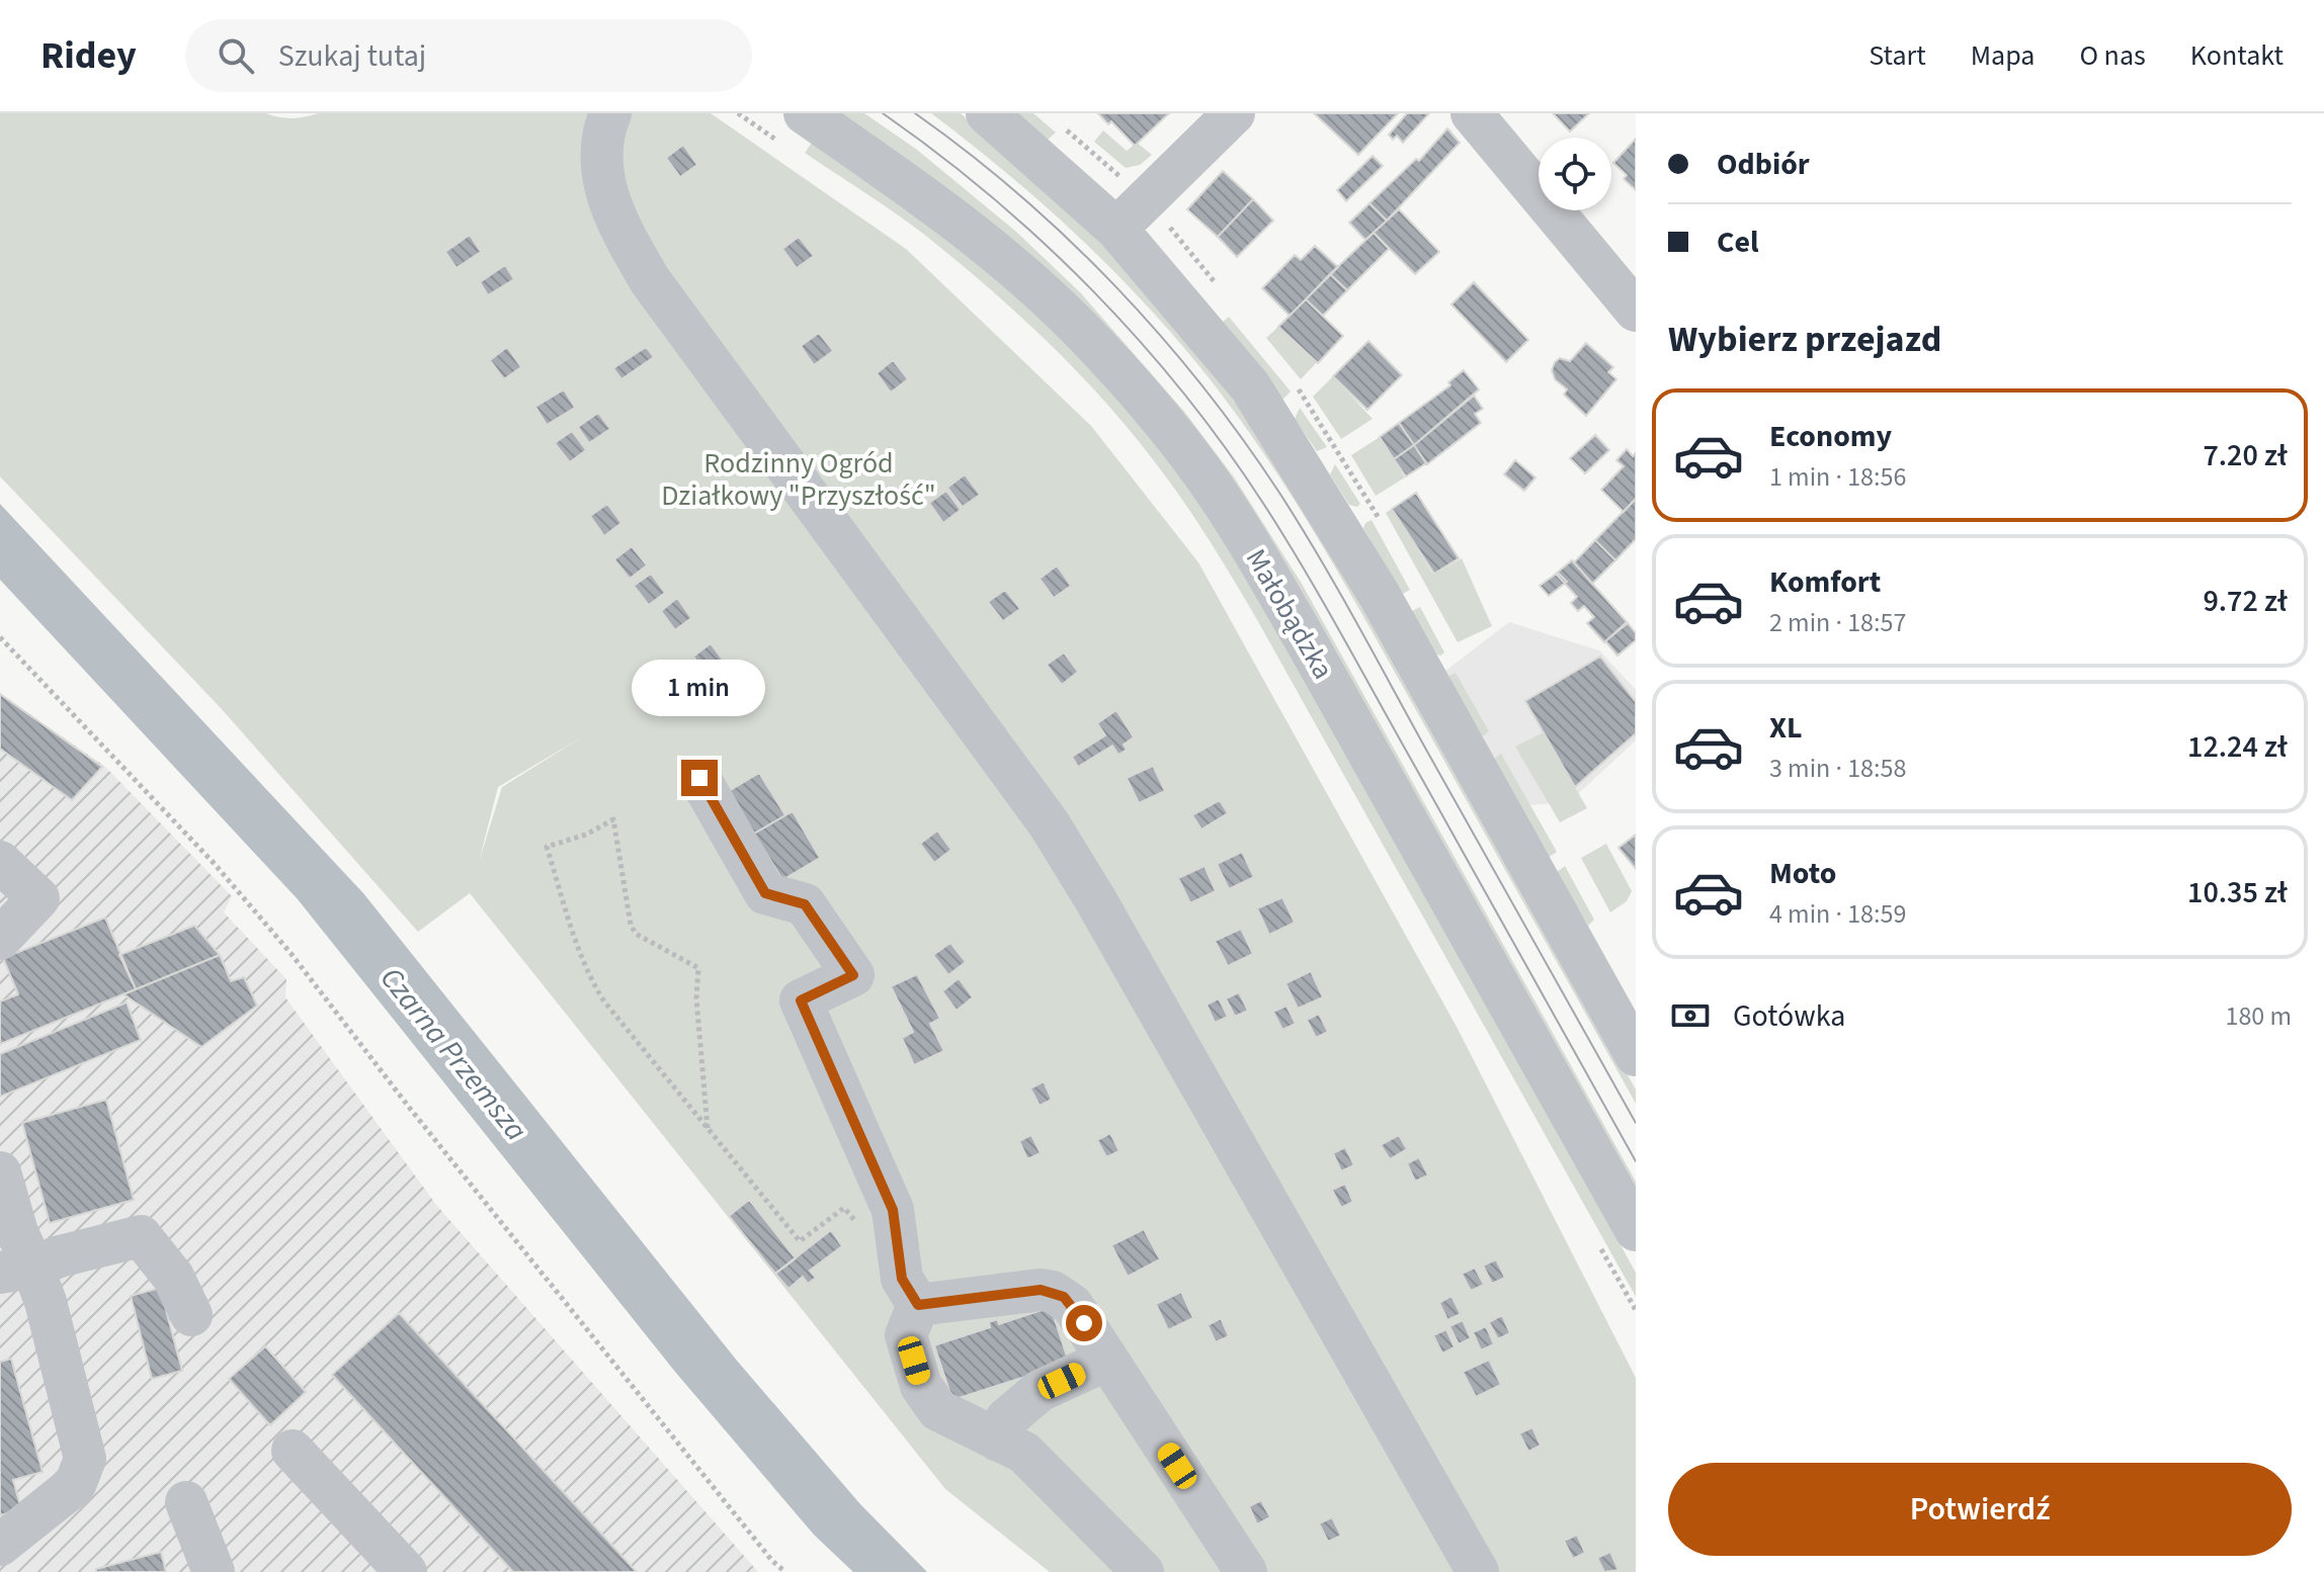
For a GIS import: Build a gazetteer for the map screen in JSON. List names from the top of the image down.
{
  "streets": {
    "street": ["Małobądzka"]
  },
  "water": ["Czarna Przemsza"],
  "parks": ["Rodzinny Ogród Działkowy \"Przyszłość\""],
  "page": {
    "header": "Ridey",
    "search": "Szukaj tutaj",
    "nav": [
      "Start",
      "Mapa",
      "O nas",
      "Kontakt"
    ],
    "banner": ["Odbiór", "Cel"],
    "heading": "Wybierz przejazd",
    "list": [
      {
        "name": "Economy",
        "note": "1 min · 18:56",
        "value": "7.20 zł"
      },
      {
        "name": "Komfort",
        "note": "2 min · 18:57",
        "value": "9.72 zł"
      },
      {
        "name": "XL",
        "note": "3 min · 18:58",
        "value": "12.24 zł"
      },
      {
        "name": "Moto",
        "note": "4 min · 18:59",
        "value": "10.35 zł"
      }
    ],
    "bubble": "1 min",
    "pay": ["Gotówka", "180 m"],
    "buttons": "Potwierdź"
  }
}
